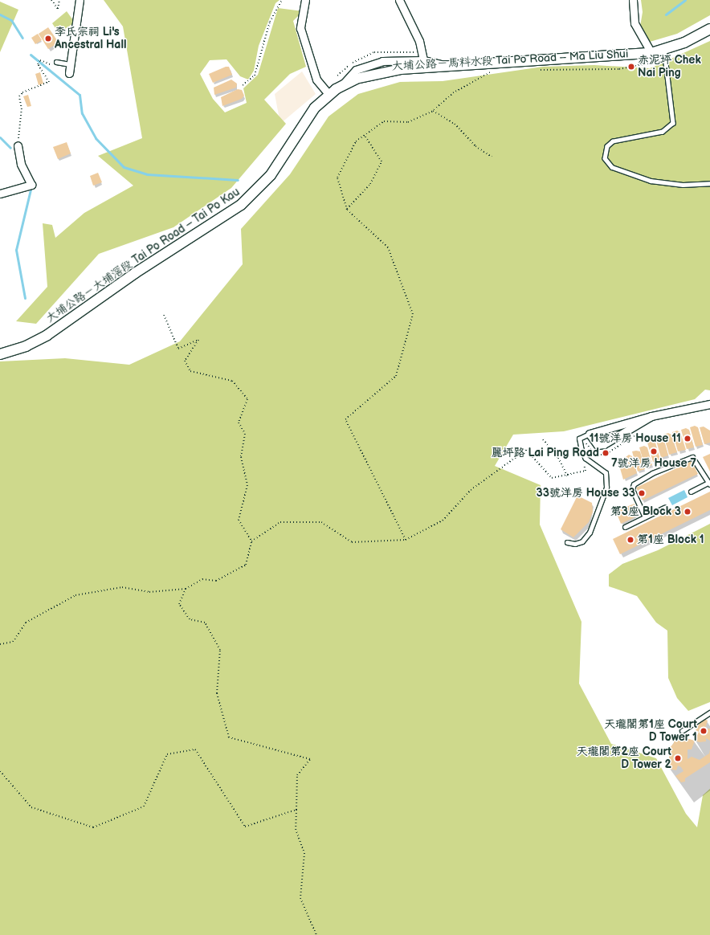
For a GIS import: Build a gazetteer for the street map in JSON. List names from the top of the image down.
{
  "streets": {
    "main road": ["大埔公路－馬料水段 Tai Po Road – Ma Liu Shui", "大埔公路－大埔滘段 Tai Po Road – Tai Po Kau"]
  },
  "crossings": [
    ["大埔公路－馬料水段 Tai Po Road – Ma Liu Shui", "大埔公路－大埔滘段 Tai Po Road – Tai Po Kau"]
  ],
  "places": [
    "李氏宗祠 Li's Ancestral Hall",
    "赤泥坪 Chek Nai Ping",
    "11號洋房 House 11",
    "7號洋房 House 7",
    "麗坪路 Lai Ping Road",
    "33號洋房 House 33",
    "第3座 Block 3",
    "第1座 Block 1",
    "天瓏閣第1座 Court D Tower 1",
    "天瓏閣第2座 Court D Tower 2"
  ]
}
